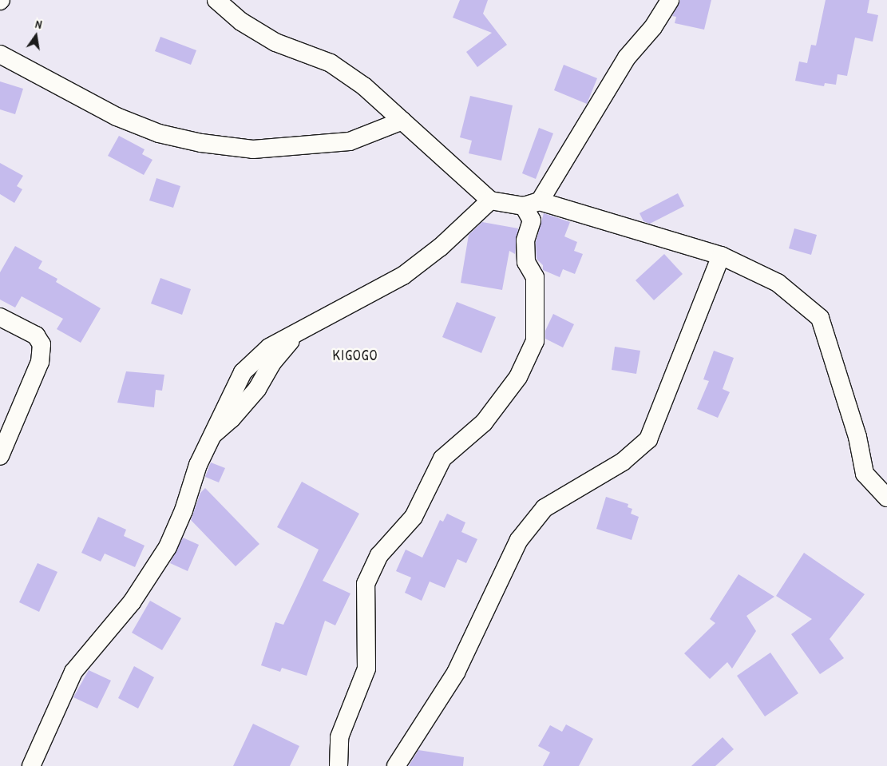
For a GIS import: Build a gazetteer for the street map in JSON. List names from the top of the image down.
{
  "districts": ["KIGOGO"],
  "north": "top"
}
